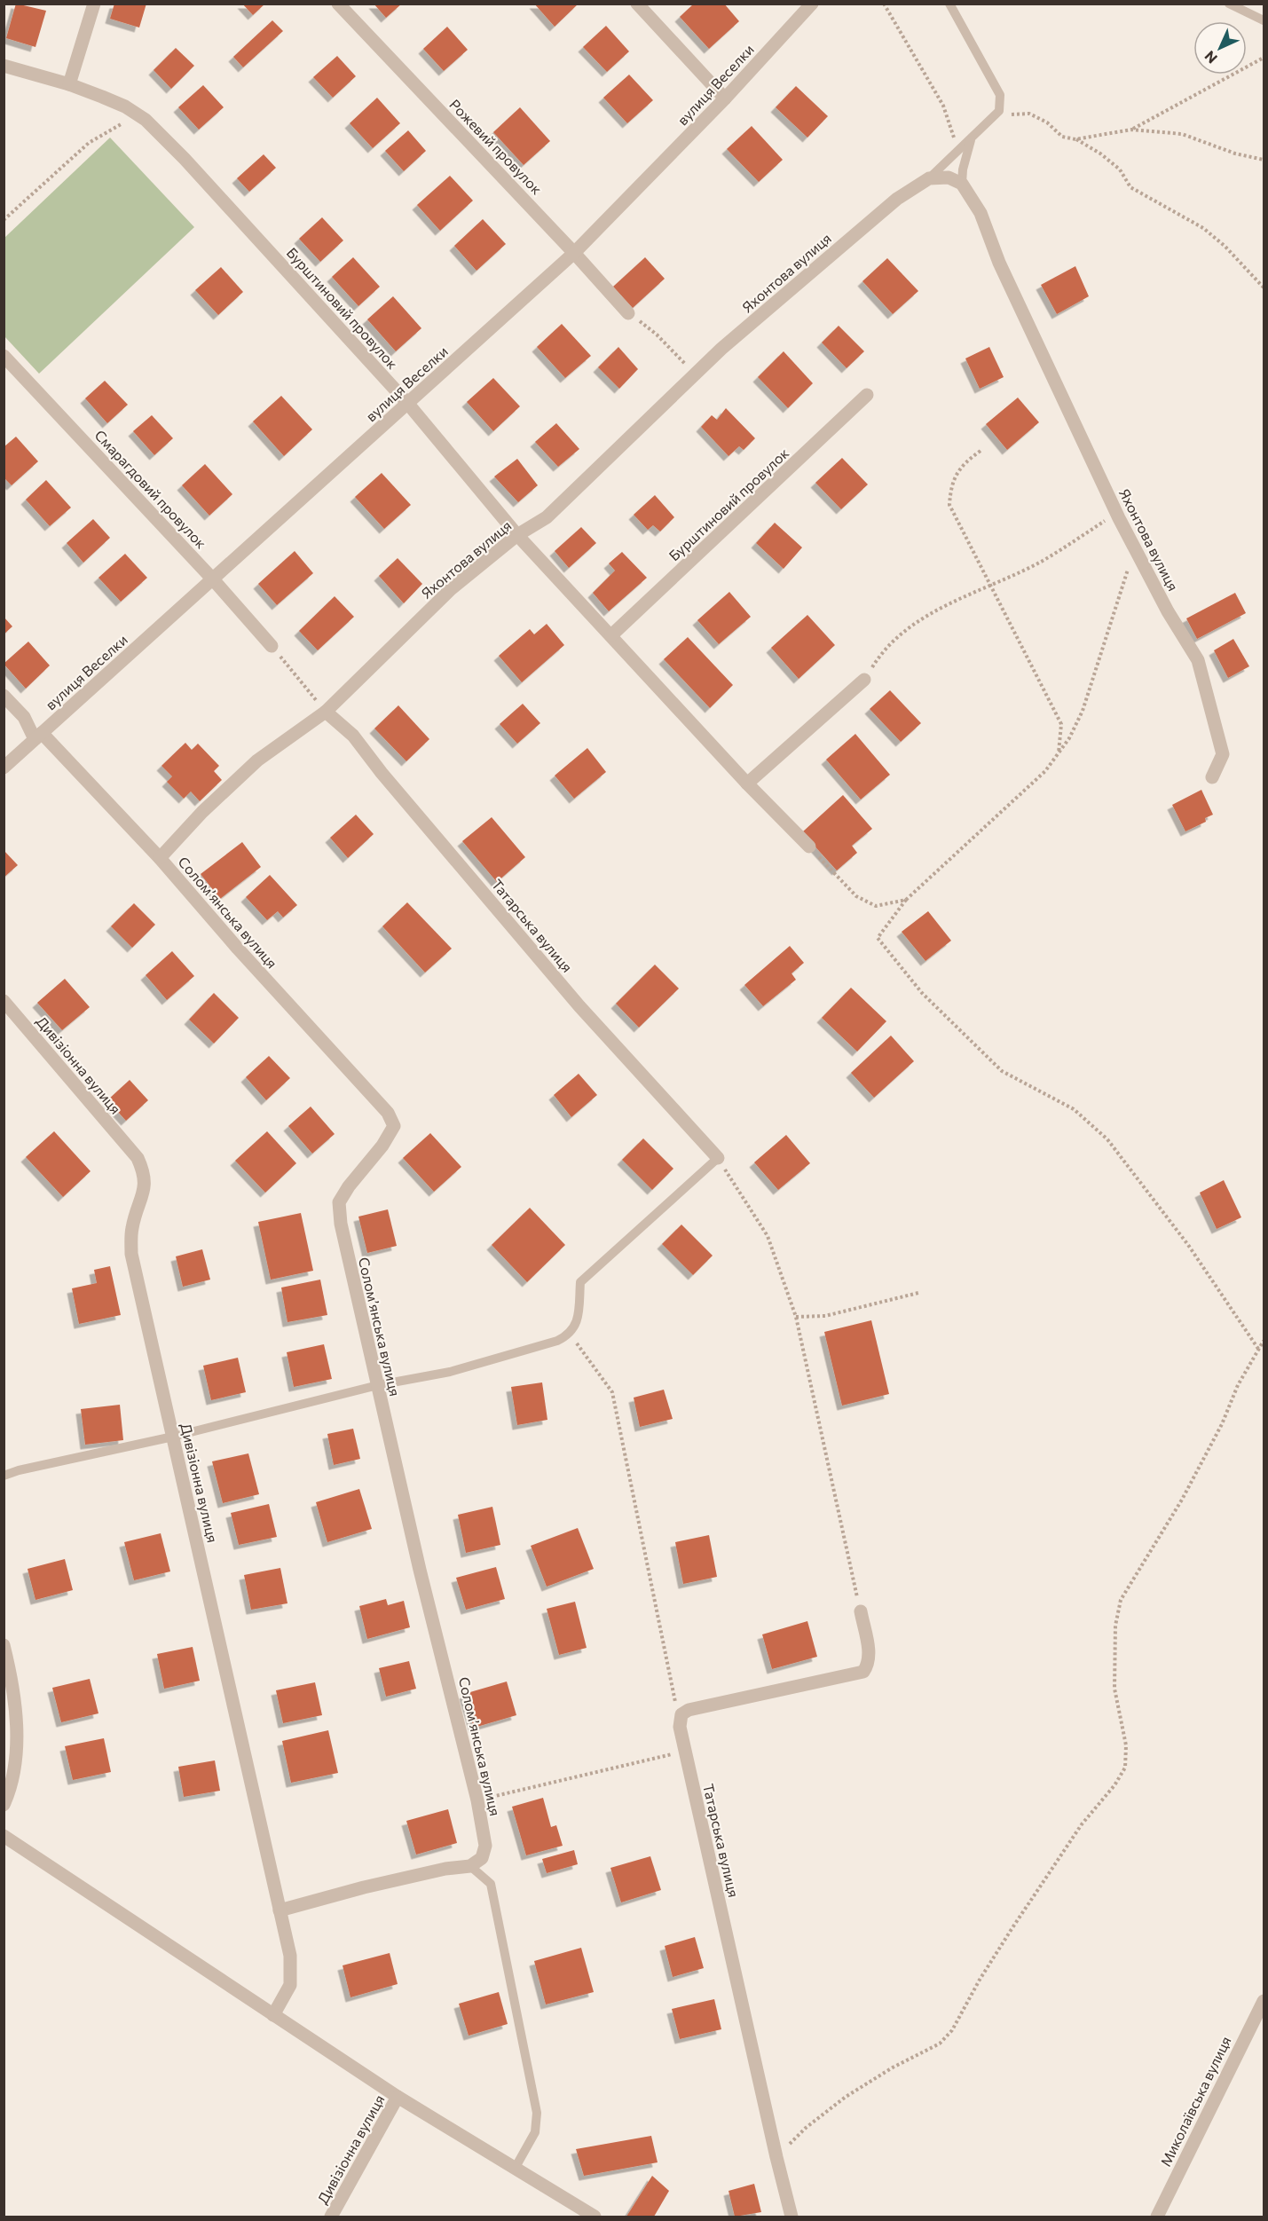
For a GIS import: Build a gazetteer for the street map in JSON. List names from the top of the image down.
{
  "streets": {
    "street": [
      "вулиця Веселки",
      "Рожевий провулок",
      "Яхонтова вулиця",
      "Бурштиновий провулок",
      "Смарагдовий провулок",
      "Соломʼянська вулиця",
      "Татарська вулиця",
      "Дивізіонна вулиця",
      "Миколаївська вулиця"
    ]
  },
  "crossings": [
    ["вулиця Веселки", "Рожевий провулок"],
    ["вулиця Веселки", "Бурштиновий провулок"],
    ["вулиця Веселки", "Смарагдовий провулок"],
    ["вулиця Веселки", "Соломʼянська вулиця"],
    ["Яхонтова вулиця", "Бурштиновий провулок"],
    ["Яхонтова вулиця", "Соломʼянська вулиця"],
    ["Яхонтова вулиця", "Татарська вулиця"]
  ],
  "north": "bottom left"
}
